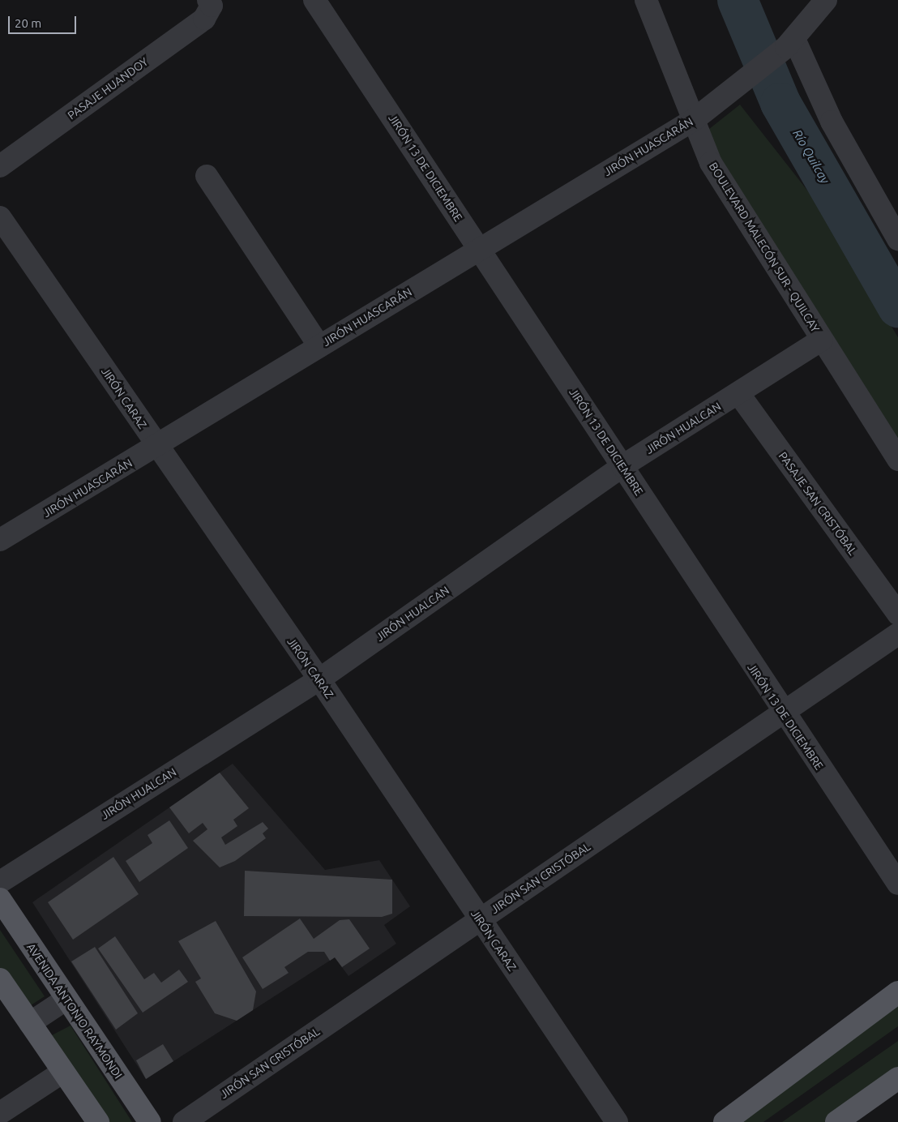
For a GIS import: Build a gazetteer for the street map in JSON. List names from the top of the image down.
{
  "streets": {
    "main road": ["AVENIDA ANTONIO RAYMONDI"],
    "street": [
      "PASAJE HUANDOY",
      "JIRÓN HUASCARÁN",
      "JIRÓN 13 DE DICIEMBRE",
      "BOULEVARD MALECÓN SUR - QUILCAY",
      "JIRÓN CARAZ",
      "JIRÓN HUALCAN",
      "PASAJE SAN CRISTÓBAL",
      "JIRÓN SAN CRISTÓBAL"
    ]
  },
  "crossings": [
    ["JIRÓN HUASCARÁN", "JIRÓN 13 DE DICIEMBRE"],
    ["JIRÓN HUASCARÁN", "BOULEVARD MALECÓN SUR - QUILCAY"],
    ["JIRÓN HUASCARÁN", "JIRÓN CARAZ"],
    ["JIRÓN 13 DE DICIEMBRE", "JIRÓN HUALCAN"],
    ["JIRÓN 13 DE DICIEMBRE", "JIRÓN SAN CRISTÓBAL"],
    ["BOULEVARD MALECÓN SUR - QUILCAY", "JIRÓN HUALCAN"],
    ["JIRÓN CARAZ", "JIRÓN HUALCAN"],
    ["JIRÓN CARAZ", "JIRÓN SAN CRISTÓBAL"],
    ["JIRÓN HUALCAN", "PASAJE SAN CRISTÓBAL"]
  ],
  "water": ["Río Quilcay"],
  "scale_bar": "20 m"
}
